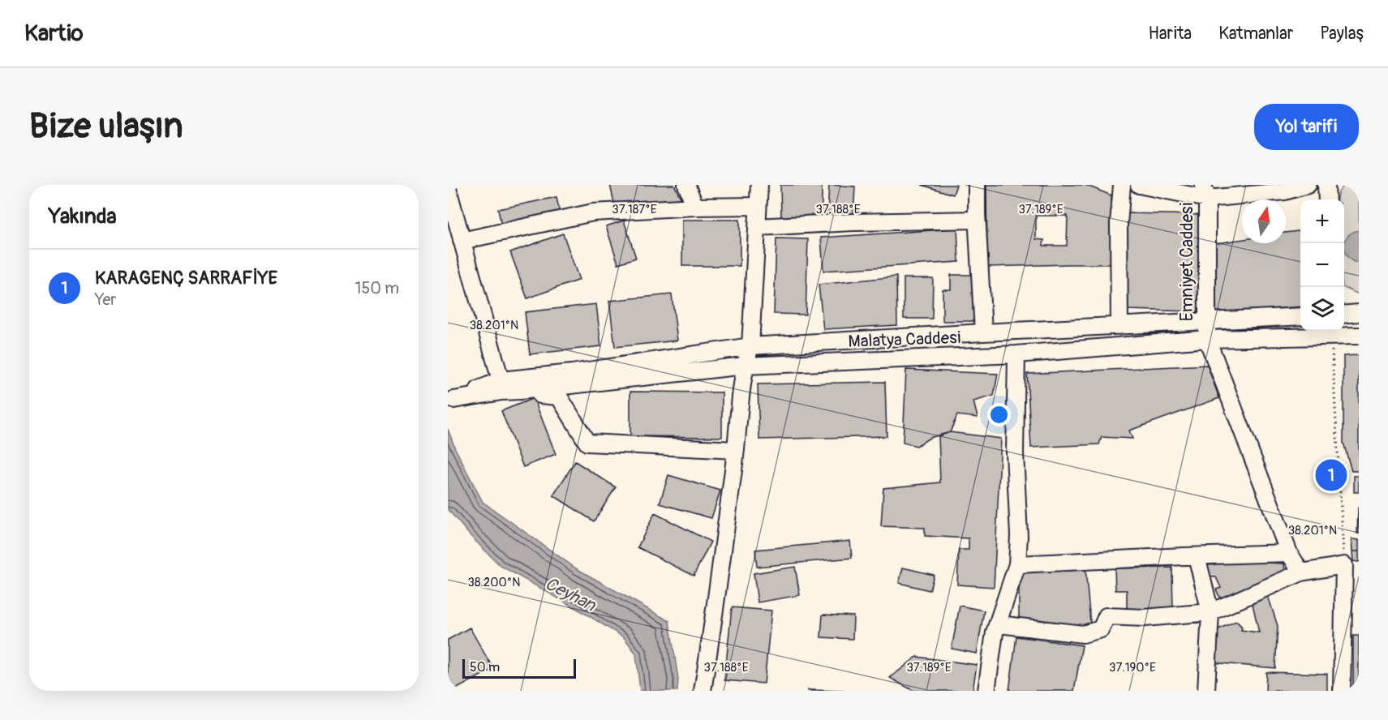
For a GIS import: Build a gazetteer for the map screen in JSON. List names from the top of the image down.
{
  "streets": {
    "street": ["Emniyet Caddesi", "Malatya Caddesi"]
  },
  "crossings": [
    ["Emniyet Caddesi", "Malatya Caddesi"]
  ],
  "water": ["Ceyhan"],
  "scale_bar": "50 m",
  "north": "top",
  "page": {
    "header": "Kartio",
    "nav": ["Harita", "Katmanlar", "Paylaş"],
    "buttons": "Yol tarifi",
    "title": "Bize ulaşın",
    "heading": "Yakında",
    "map_buttons": ["+", "−"],
    "list": [
      {
        "mark": "1",
        "name": "KARAGENÇ SARRAFİYE",
        "note": "Yer",
        "value": "150 m"
      }
    ],
    "pins": "1",
    "scale": "50 m"
  },
  "coordinates": [
    "37.187°E",
    "37.188°E",
    "37.189°E",
    "38.201°N",
    "38.200°N",
    "37.190°E"
  ]
}
